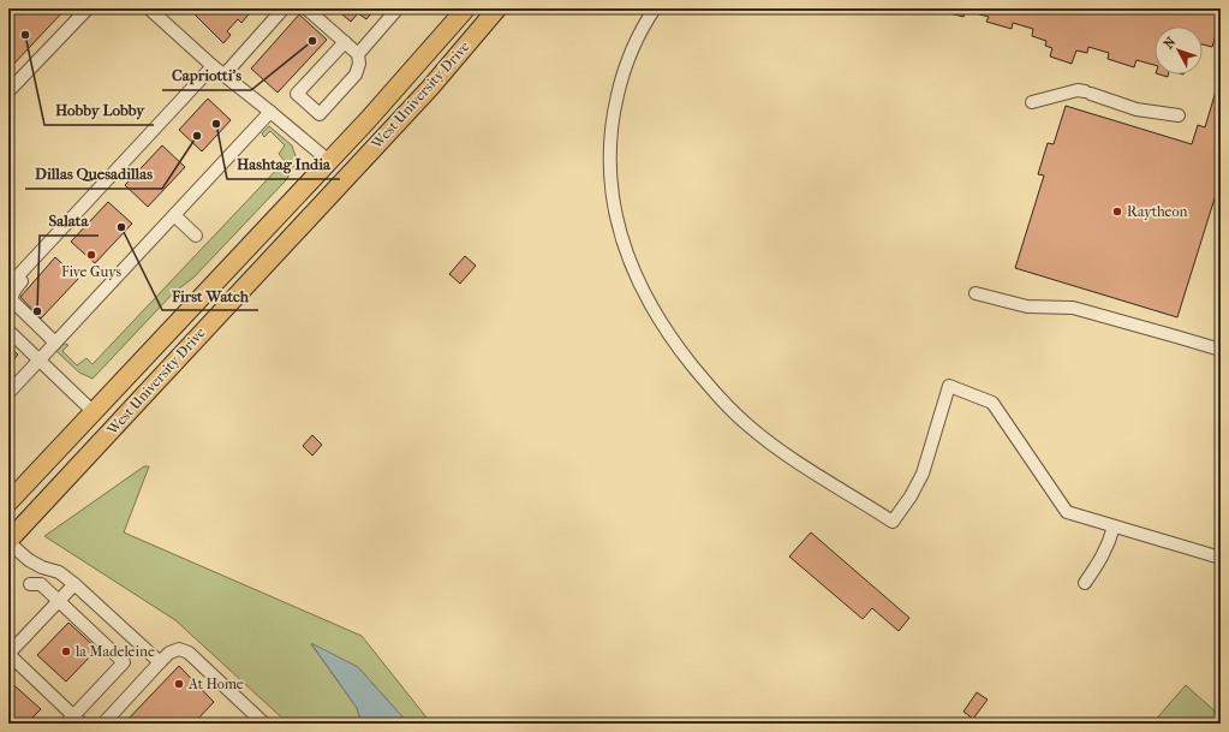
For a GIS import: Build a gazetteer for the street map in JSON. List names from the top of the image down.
{
  "streets": {
    "highway": ["West University Drive"]
  },
  "places": [
    "Hobby Lobby",
    "Capriotti's",
    "Hashtag India",
    "Dillas Quesadillas",
    "Raytheon",
    "First Watch",
    "Five Guys",
    "Salata",
    "la Madeleine",
    "At Home"
  ],
  "north": "top left"
}
